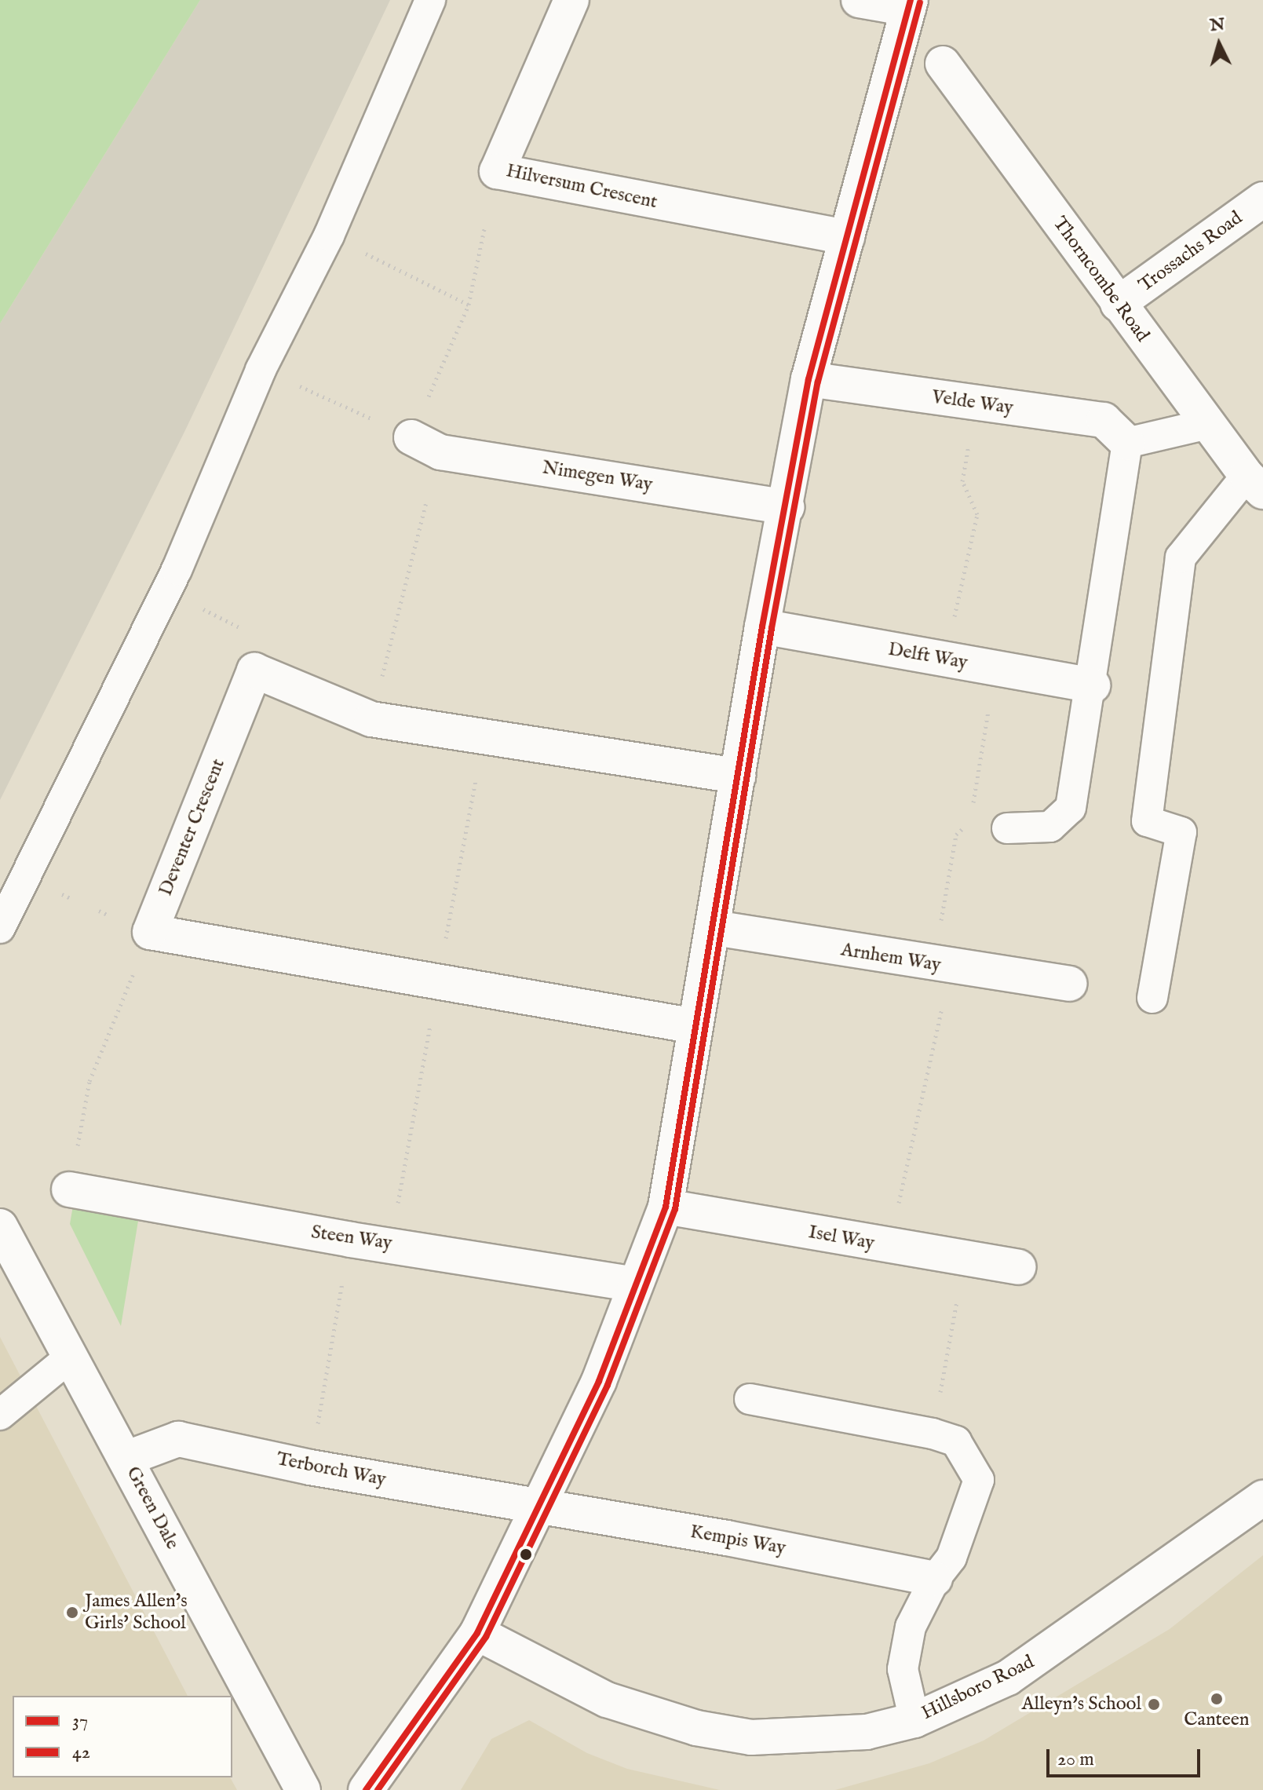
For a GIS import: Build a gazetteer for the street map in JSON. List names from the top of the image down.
{
  "streets": {
    "street": [
      "Hilversum Crescent",
      "Trossachs Road",
      "Thorncombe Road",
      "Velde Way",
      "Nimegen Way",
      "Delft Way",
      "Deventer Crescent",
      "Arnhem Way",
      "Steen Way",
      "Isel Way",
      "Terborch Way",
      "Green Dale",
      "Kempis Way",
      "Hillsboro Road"
    ]
  },
  "crossings": [
    ["Trossachs Road", "Thorncombe Road"],
    ["Terborch Way", "Green Dale"],
    ["Terborch Way", "Kempis Way"]
  ],
  "places": ["James Allen's Girls' School", "Canteen", "Alleyn's School"],
  "lines": ["transit line 37", "transit line 42"],
  "legend": ["37", "42"],
  "scale_bar": "20 m",
  "north": "top"
}
